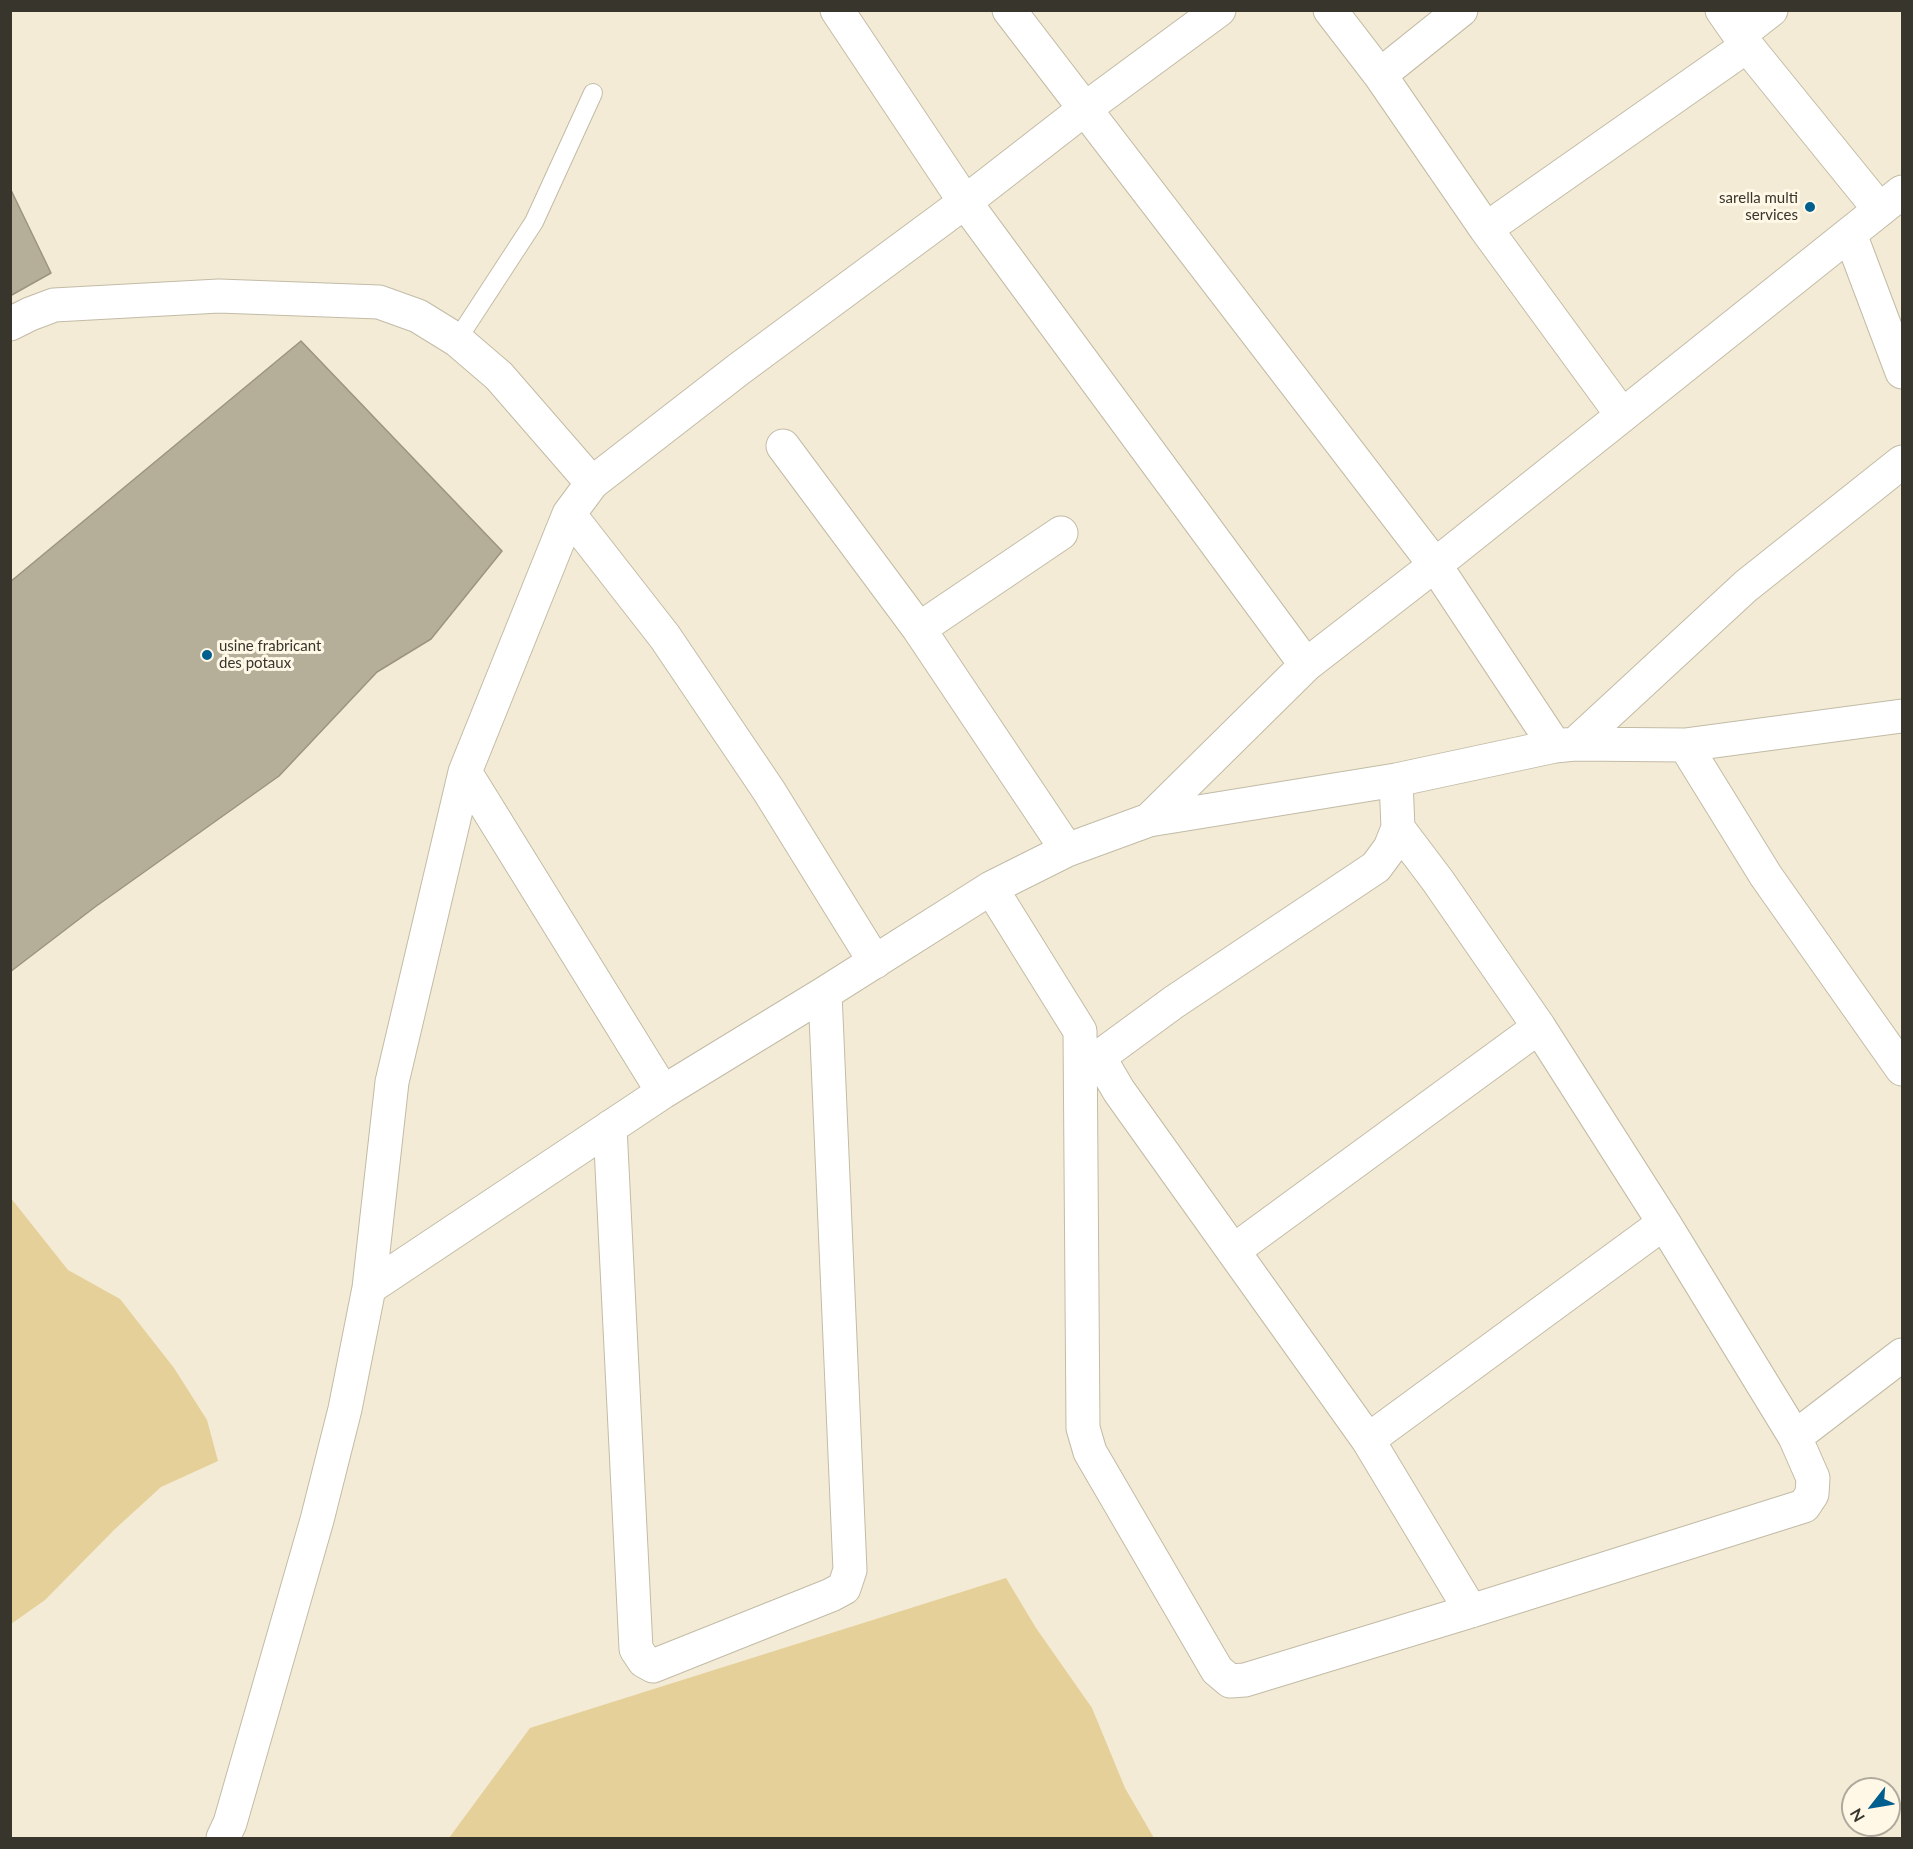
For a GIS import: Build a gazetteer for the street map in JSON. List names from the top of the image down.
{
  "places": ["sarella multi services", "usine frabricant des potaux"],
  "north": "bottom left"
}
